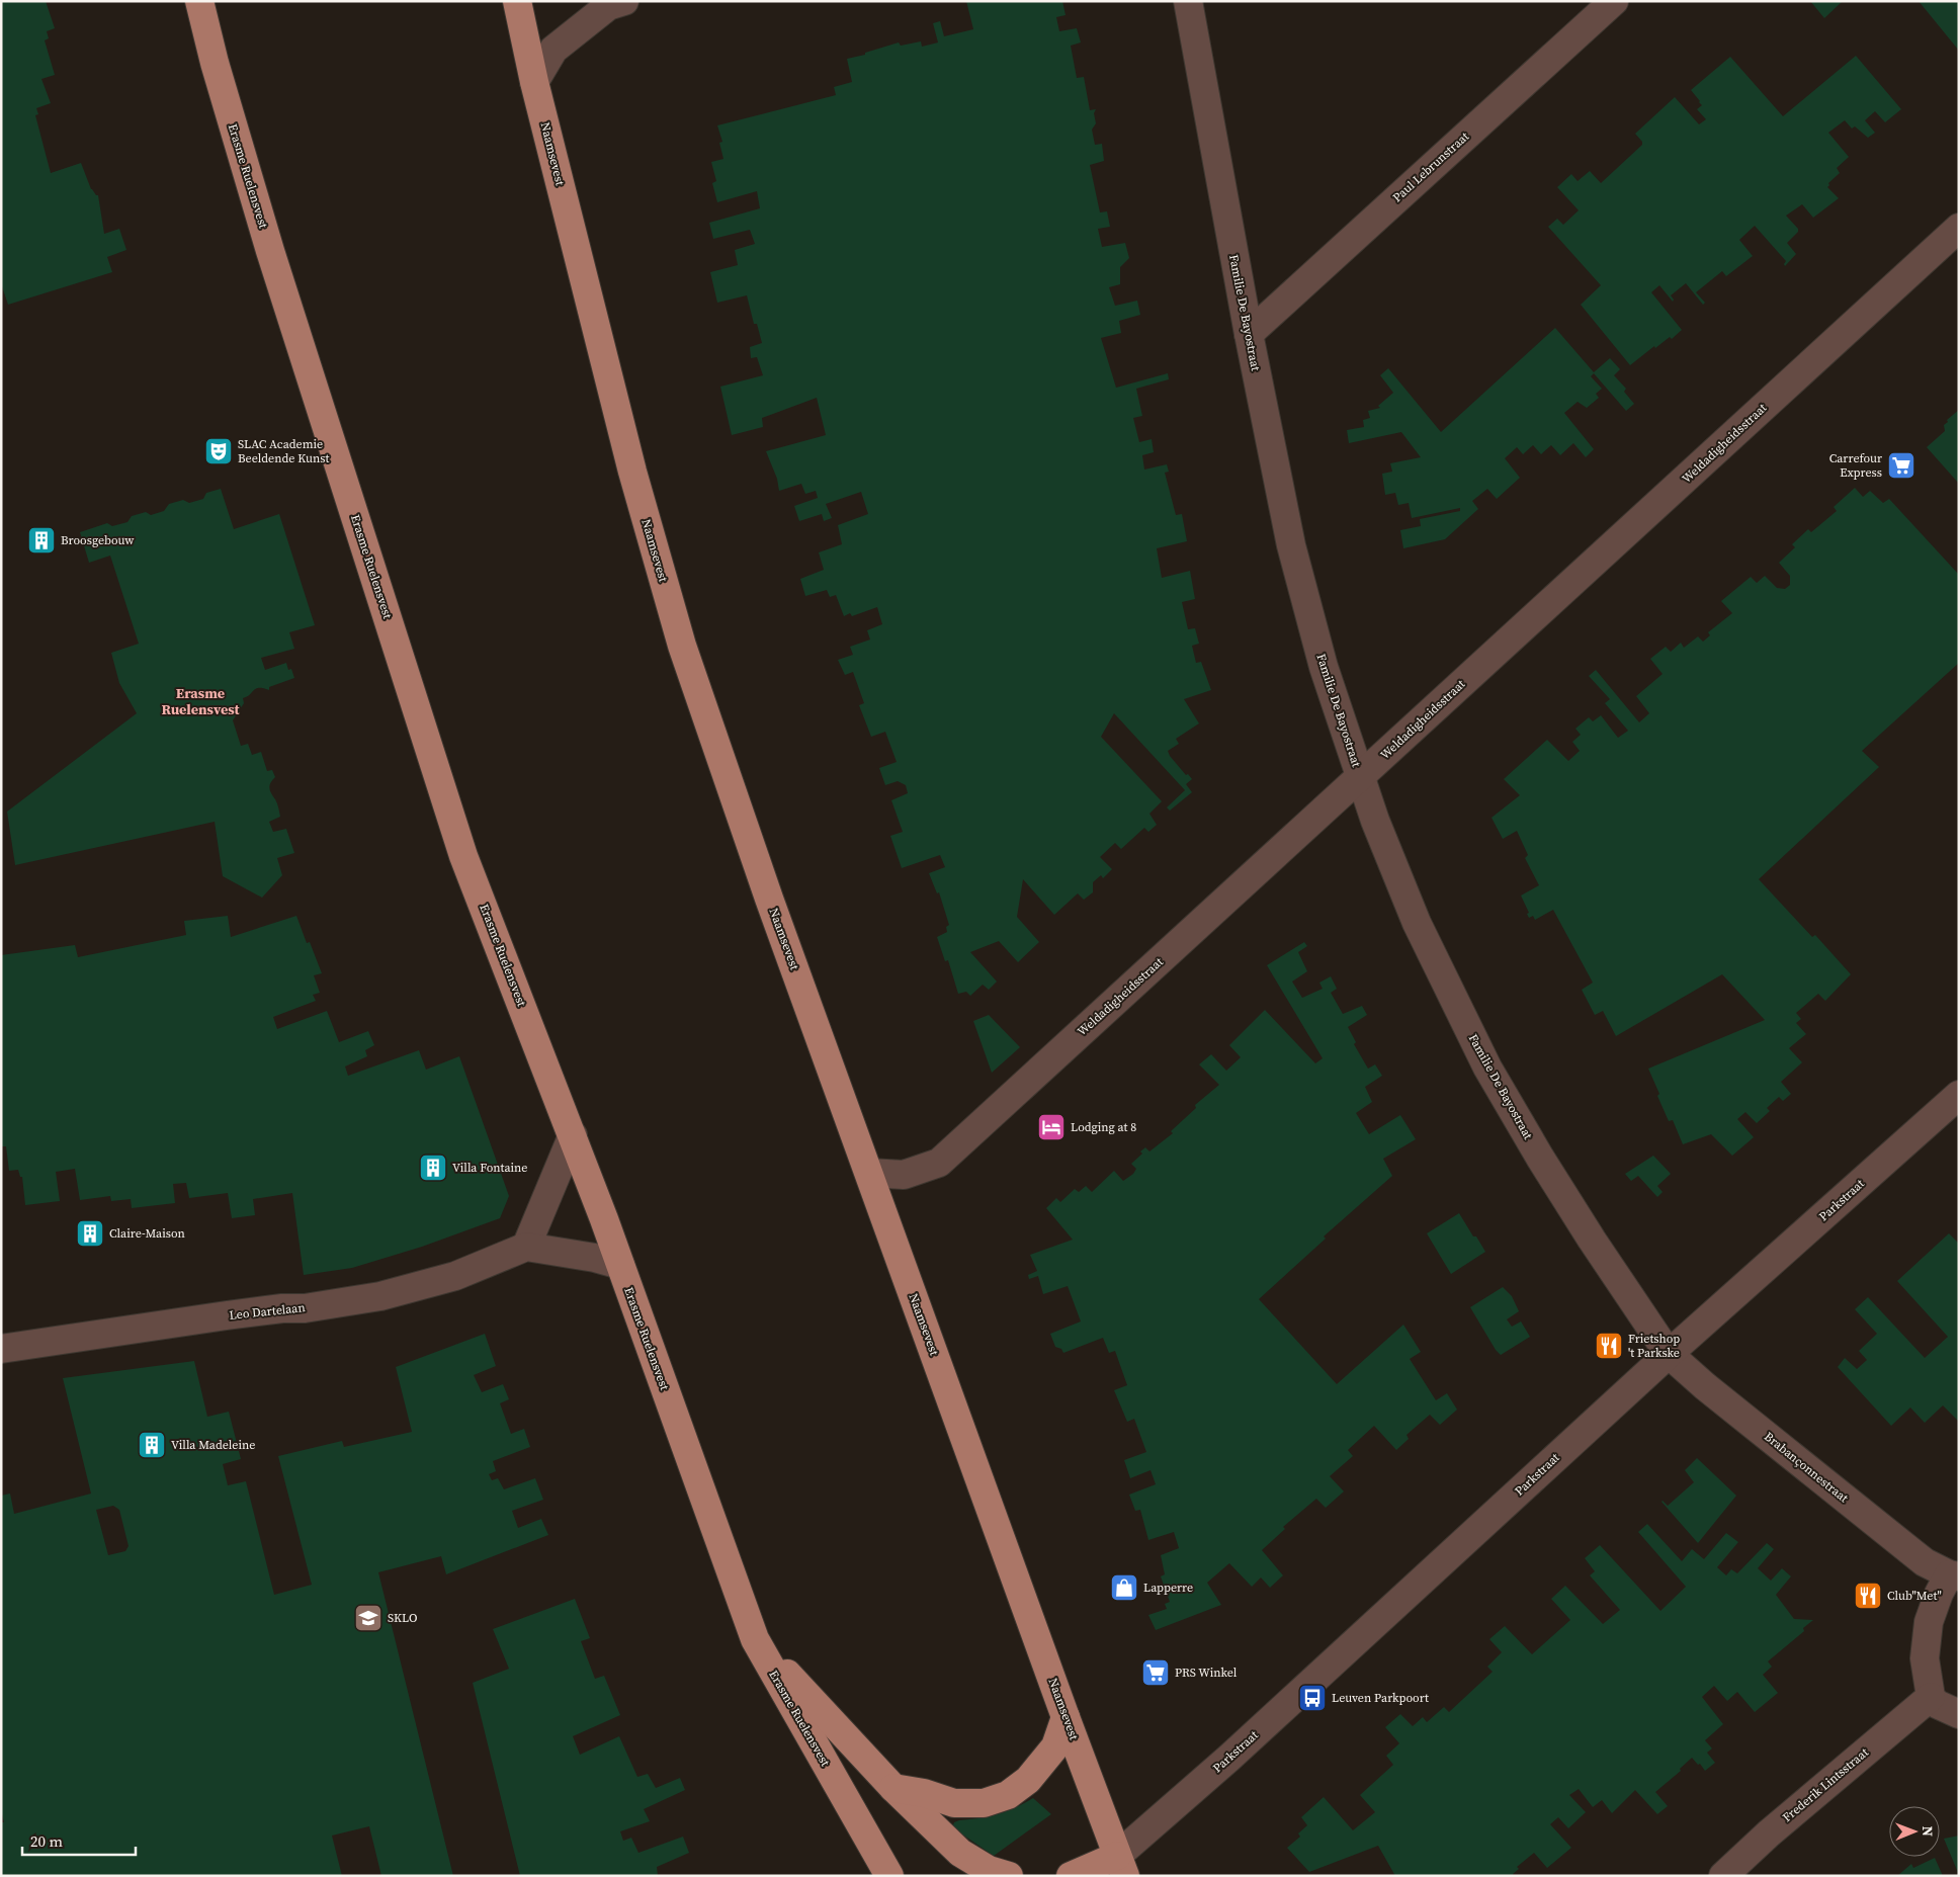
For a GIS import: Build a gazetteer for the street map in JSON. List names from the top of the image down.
{
  "streets": {
    "main road": ["Naamsevest", "Erasme Ruelensvest"],
    "street": [
      "Paul Lebrunstraat",
      "Familie De Bayostraat",
      "Weldadigheidsstraat",
      "Parkstraat",
      "Leo Dartelaan",
      "Brabançonnestraat",
      "Frederik Lintsstraat"
    ]
  },
  "crossings": [
    ["Naamsevest", "Weldadigheidsstraat"],
    ["Naamsevest", "Parkstraat"],
    ["Paul Lebrunstraat", "Familie De Bayostraat"],
    ["Familie De Bayostraat", "Weldadigheidsstraat"],
    ["Familie De Bayostraat", "Parkstraat"],
    ["Familie De Bayostraat", "Brabançonnestraat"],
    ["Parkstraat", "Brabançonnestraat"]
  ],
  "districts": ["Erasme Ruelensvest"],
  "places": {
    "theatre": ["SLAC Academie Beeldende Kunst"],
    "supermarket": ["Carrefour Express", "PRS Winkel"],
    "building": [
      "Broosgebouw",
      "Villa Fontaine",
      "Claire-Maison",
      "Villa Madeleine"
    ],
    "hotel": ["Lodging at 8"],
    "restaurant": ["Frietshop 't Parkske", "Club\"Met\""],
    "shop": ["Lapperre"],
    "school or university": ["SKLO"],
    "bus stop": ["Leuven Parkpoort"]
  },
  "scale_bar": "20 m",
  "north": "right"
}
